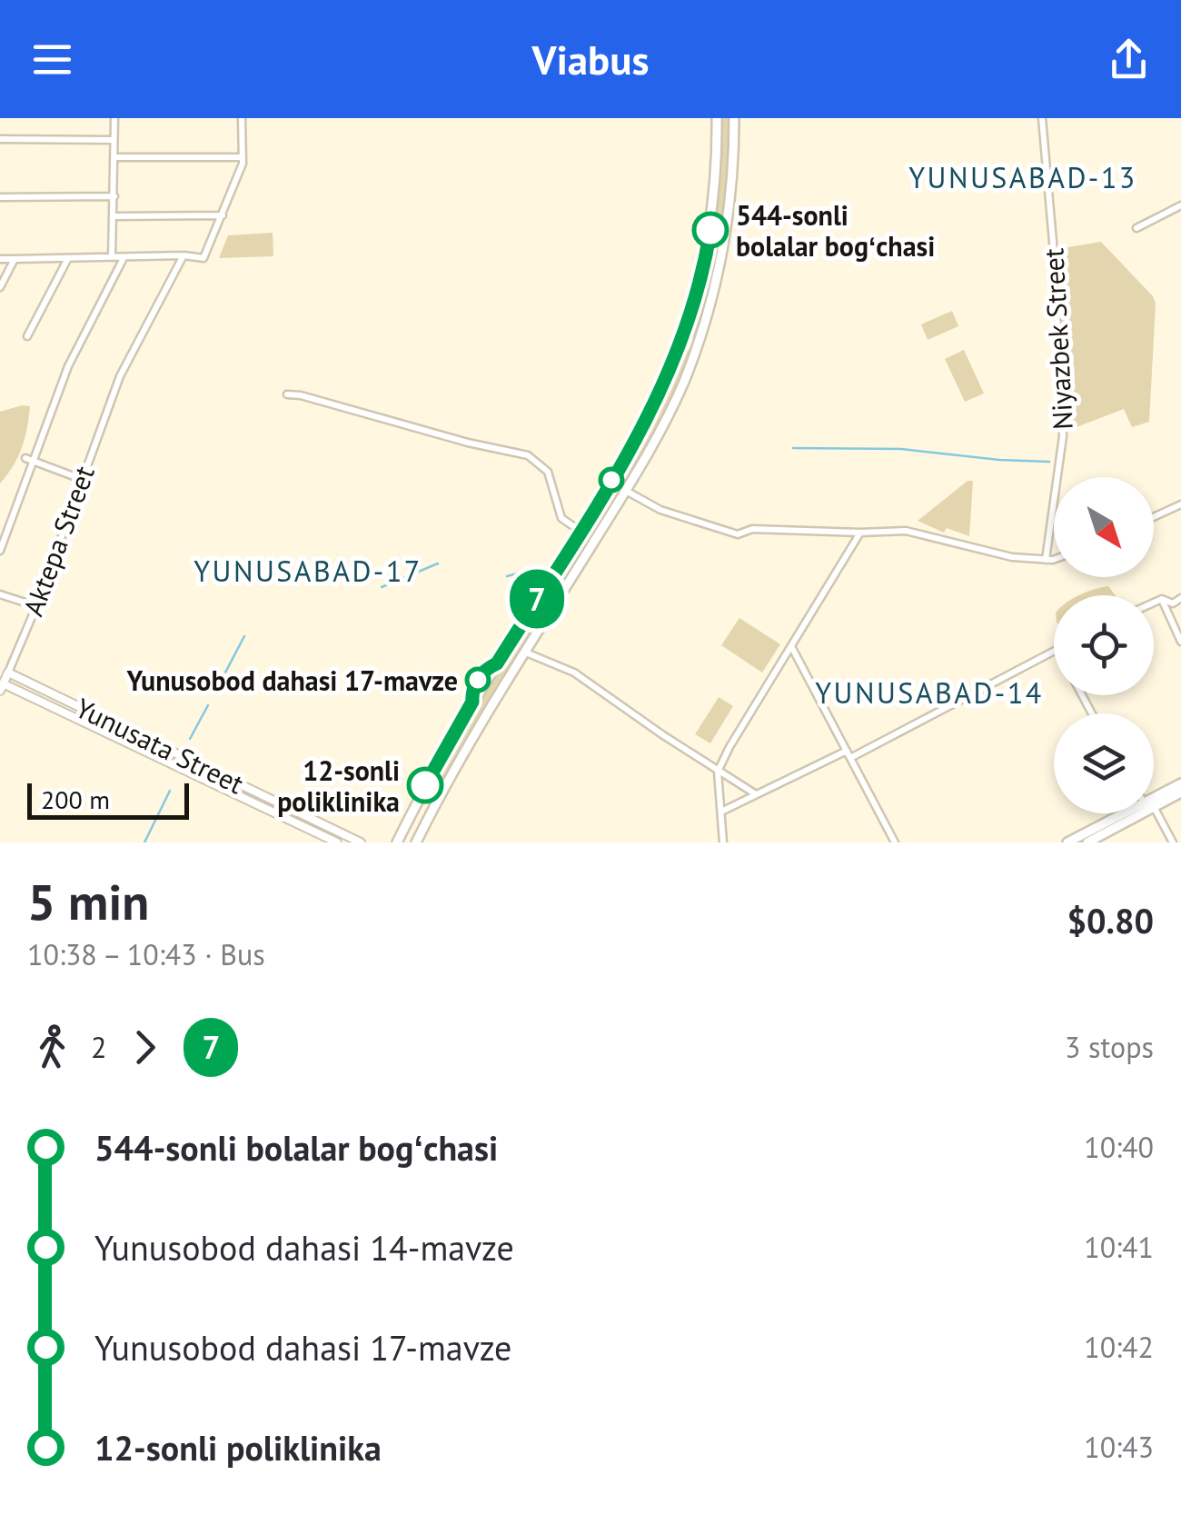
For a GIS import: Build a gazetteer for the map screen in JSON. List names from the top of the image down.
{
  "streets": {
    "street": ["Niyazbek Street", "Aktepa Street", "Yunusata Street"]
  },
  "crossings": [
    ["Aktepa Street", "Yunusata Street"]
  ],
  "districts": ["YUNUSABAD-13", "YUNUSABAD-17", "YUNUSABAD-14"],
  "places": ["544-sonli bolalar bogʻchasi", "Yunusobod dahasi 17-mavze", "12-sonli poliklinika"],
  "lines": ["bus line 7"],
  "scale_bar": "200 m",
  "north": "bottom right",
  "page": {
    "header": "Viabus",
    "on_map": "7",
    "scale": "200 m",
    "heading": ["5 min", "10:38 – 10:43 · Bus", "$0.80"],
    "legs": ["2", "7", "3 stops"],
    "list": [
      {
        "name": "544-sonli bolalar bogʻchasi",
        "value": "10:40"
      },
      {
        "name": "Yunusobod dahasi 14-mavze",
        "value": "10:41"
      },
      {
        "name": "Yunusobod dahasi 17-mavze",
        "value": "10:42"
      },
      {
        "name": "12-sonli poliklinika",
        "value": "10:43"
      }
    ]
  }
}
